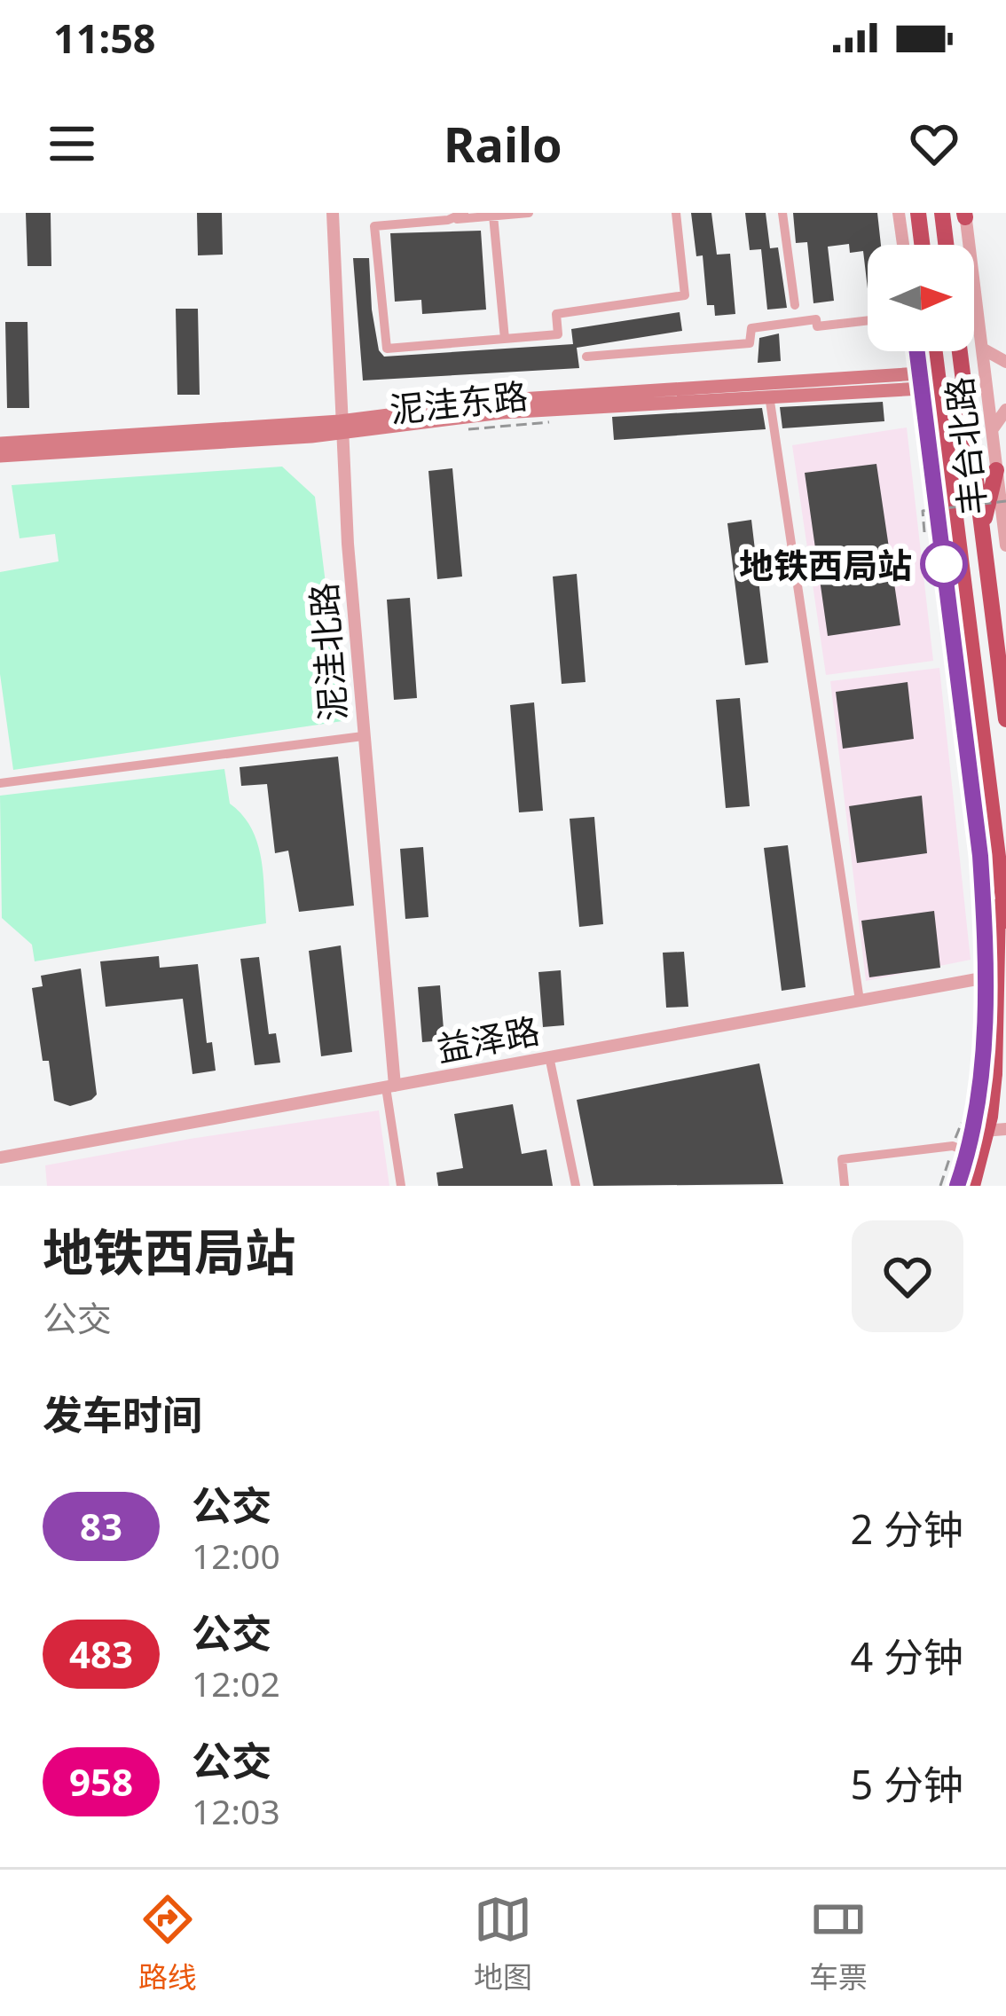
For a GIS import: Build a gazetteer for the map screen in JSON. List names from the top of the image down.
{
  "streets": {
    "highway": ["丰台北路"],
    "main road": ["泥洼东路"],
    "street": ["泥洼北路", "益泽路"]
  },
  "crossings": [
    ["泥洼东路", "丰台北路"],
    ["泥洼东路", "泥洼北路"],
    ["丰台北路", "益泽路"],
    ["泥洼北路", "益泽路"]
  ],
  "places": ["地铁西局站"],
  "lines": ["bus line 83"],
  "north": "right",
  "page": {
    "status": "11:58",
    "header": "Railo",
    "heading": [
      ["地铁西局站", "公交"],
      "发车时间"
    ],
    "list": [
      {
        "mark": "83",
        "name": "公交",
        "note": "12:00",
        "value": "2 分钟"
      },
      {
        "mark": "483",
        "name": "公交",
        "note": "12:02",
        "value": "4 分钟"
      },
      {
        "mark": "958",
        "name": "公交",
        "note": "12:03",
        "value": "5 分钟"
      }
    ],
    "tabs": ["路线", "地图", "车票"]
  }
}
